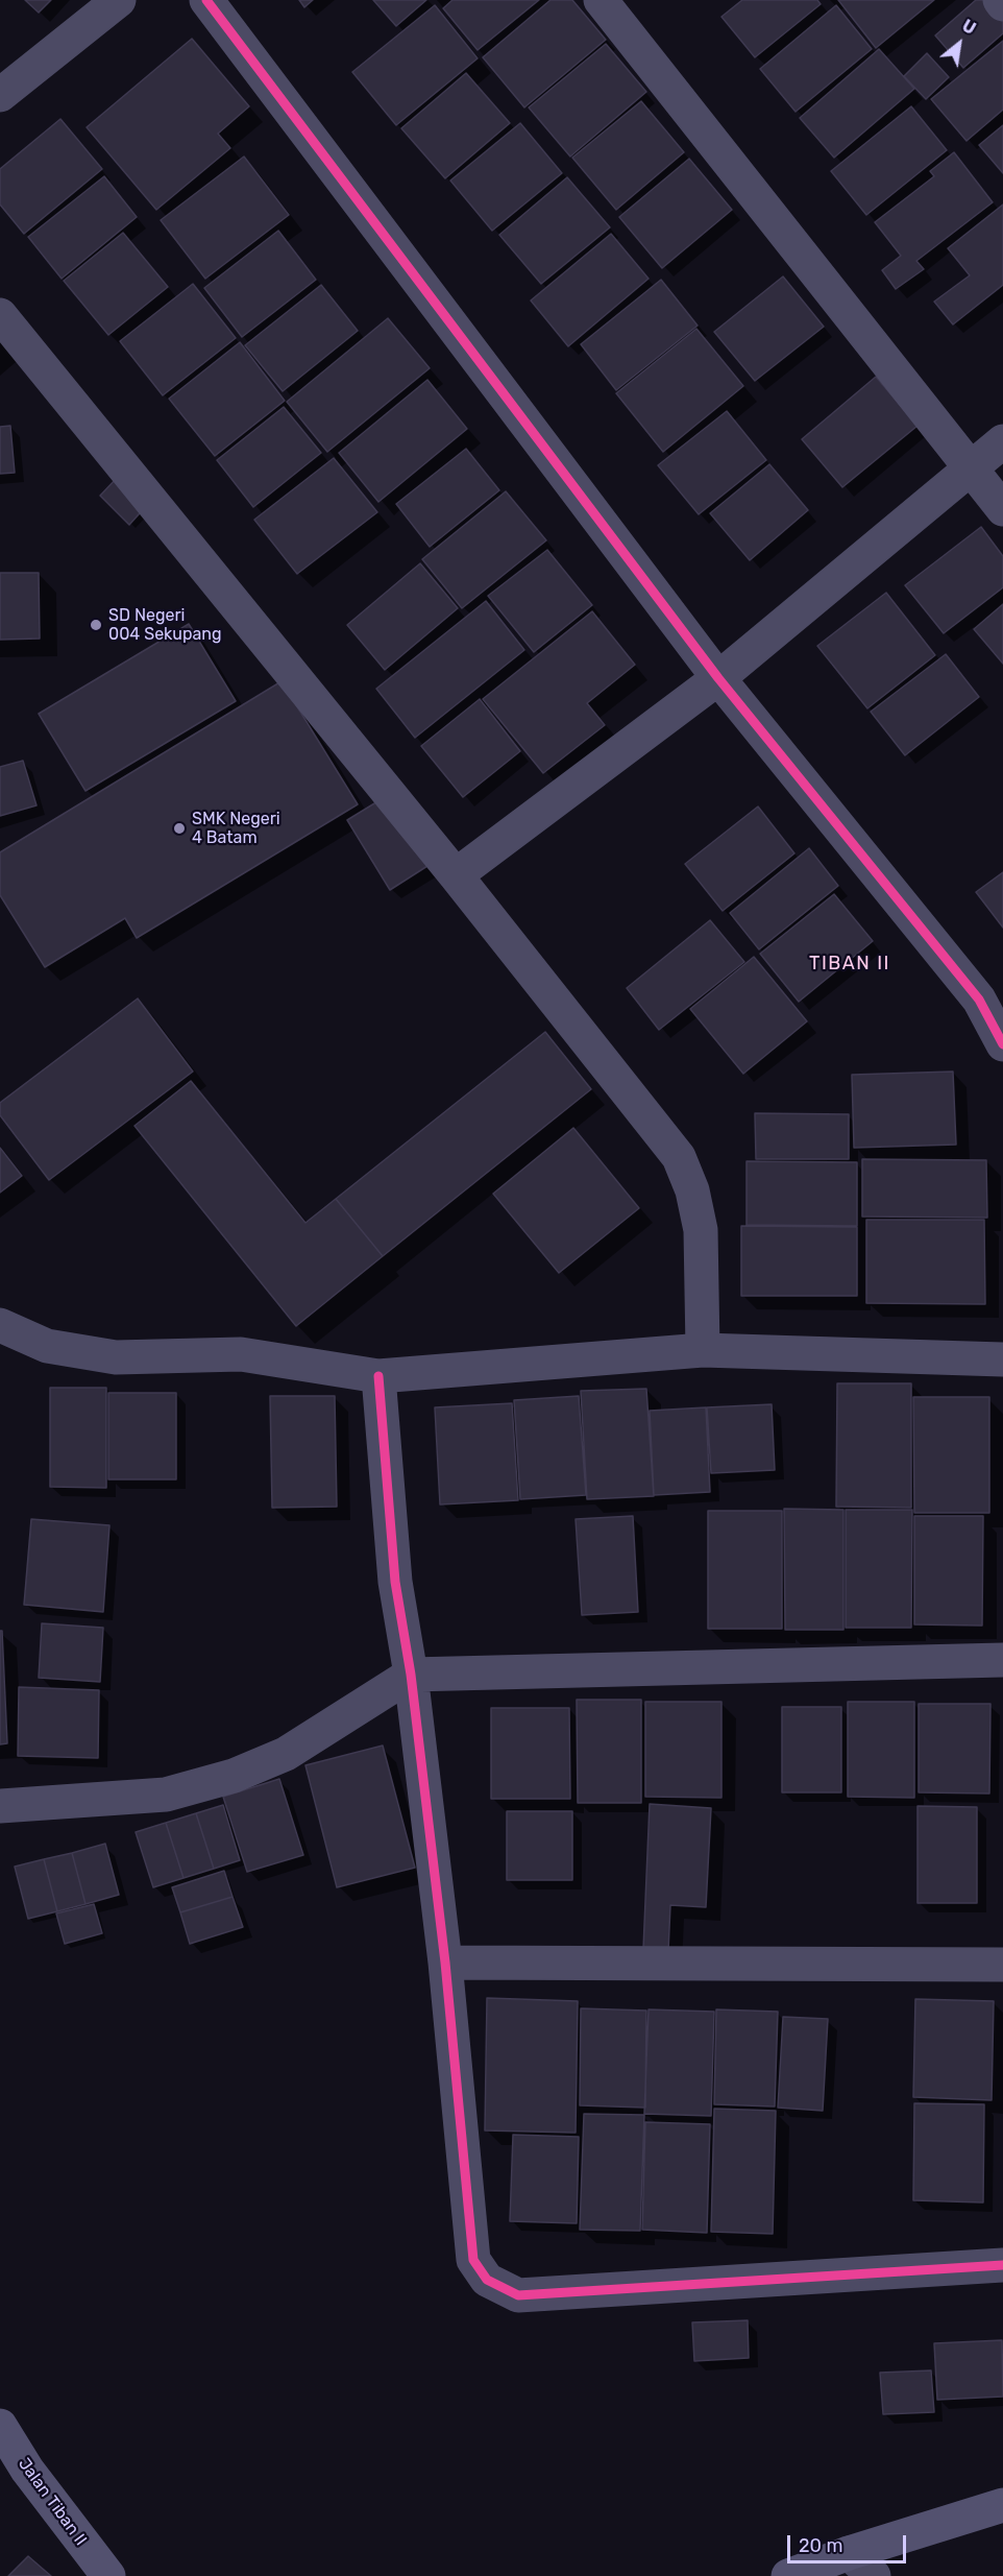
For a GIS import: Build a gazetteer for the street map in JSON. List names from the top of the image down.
{
  "streets": {
    "street": ["Jalan Tiban II"]
  },
  "districts": ["TIBAN II"],
  "places": ["SD Negeri 004 Sekupang", "SMK Negeri 4 Batam"],
  "scale_bar": "20 m",
  "north": "top right"
}
